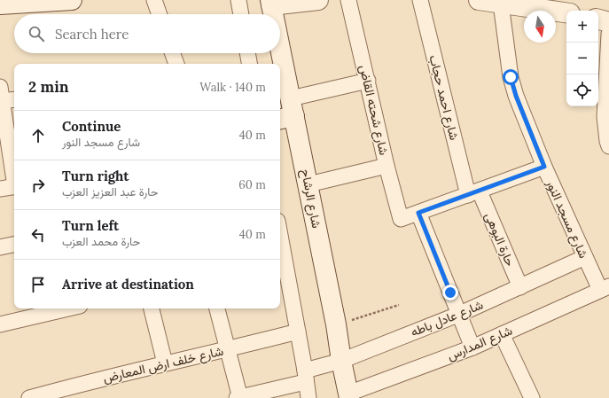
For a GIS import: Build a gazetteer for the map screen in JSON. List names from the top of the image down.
{
  "streets": {
    "main road": ["شارع الرشاح"],
    "street": [
      "شارع احمد حجاب",
      "شارع شحته القاض",
      "شارع مسجد النور",
      "حارة البوهى",
      "شارع عادل باطه",
      "شارع المدارس",
      "شارع خلف ارض المعارض"
    ]
  },
  "crossings": [
    ["شارع احمد حجاب", "حارة البوهى"],
    ["شارع الرشاح", "شارع عادل باطه"],
    ["شارع الرشاح", "شارع المدارس"],
    ["شارع مسجد النور", "شارع عادل باطه"],
    ["شارع مسجد النور", "شارع المدارس"],
    ["حارة البوهى", "شارع عادل باطه"]
  ],
  "north": "bottom",
  "page": {
    "map_buttons": ["+", "−"],
    "search": "Search here",
    "heading": ["2 min", "Walk · 140 m"],
    "list": [
      ["Continue", "شارع مسجد النور", "40 m"],
      ["Turn right", "حارة عبد العزيز العزب", "60 m"],
      ["Turn left", "حارة محمد العزب", "40 m"],
      "Arrive at destination"
    ]
  }
}
